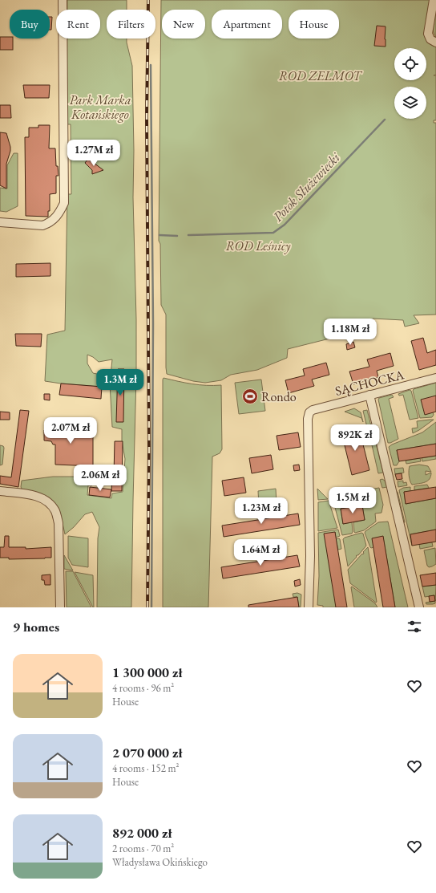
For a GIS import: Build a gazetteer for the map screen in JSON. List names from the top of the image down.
{
  "streets": {
    "street": ["SĄCHOCKA"]
  },
  "water": ["Potok Służewiecki"],
  "parks": ["ROD ZELMOT", "Park Marka Kotańskiego", "ROD Leśnicy"],
  "places": {
    "sports": ["Rondo"]
  },
  "page": {
    "chip": [
      "Buy",
      "Rent",
      "Filters",
      "New",
      "Apartment",
      "House"
    ],
    "price": [
      "1.27M zł",
      "1.18M zł",
      "1.3M zł",
      "2.07M zł",
      "892K zł",
      "2.06M zł",
      "1.5M zł",
      "1.23M zł",
      "1.64M zł"
    ],
    "heading": "9 homes",
    "list": [
      {
        "name": "1 300 000 zł",
        "note": "4 rooms · 96 m² · House"
      },
      {
        "name": "2 070 000 zł",
        "note": "4 rooms · 152 m² · House"
      },
      {
        "name": "892 000 zł",
        "note": "2 rooms · 70 m² · Władysława Okińskiego"
      }
    ]
  }
}
